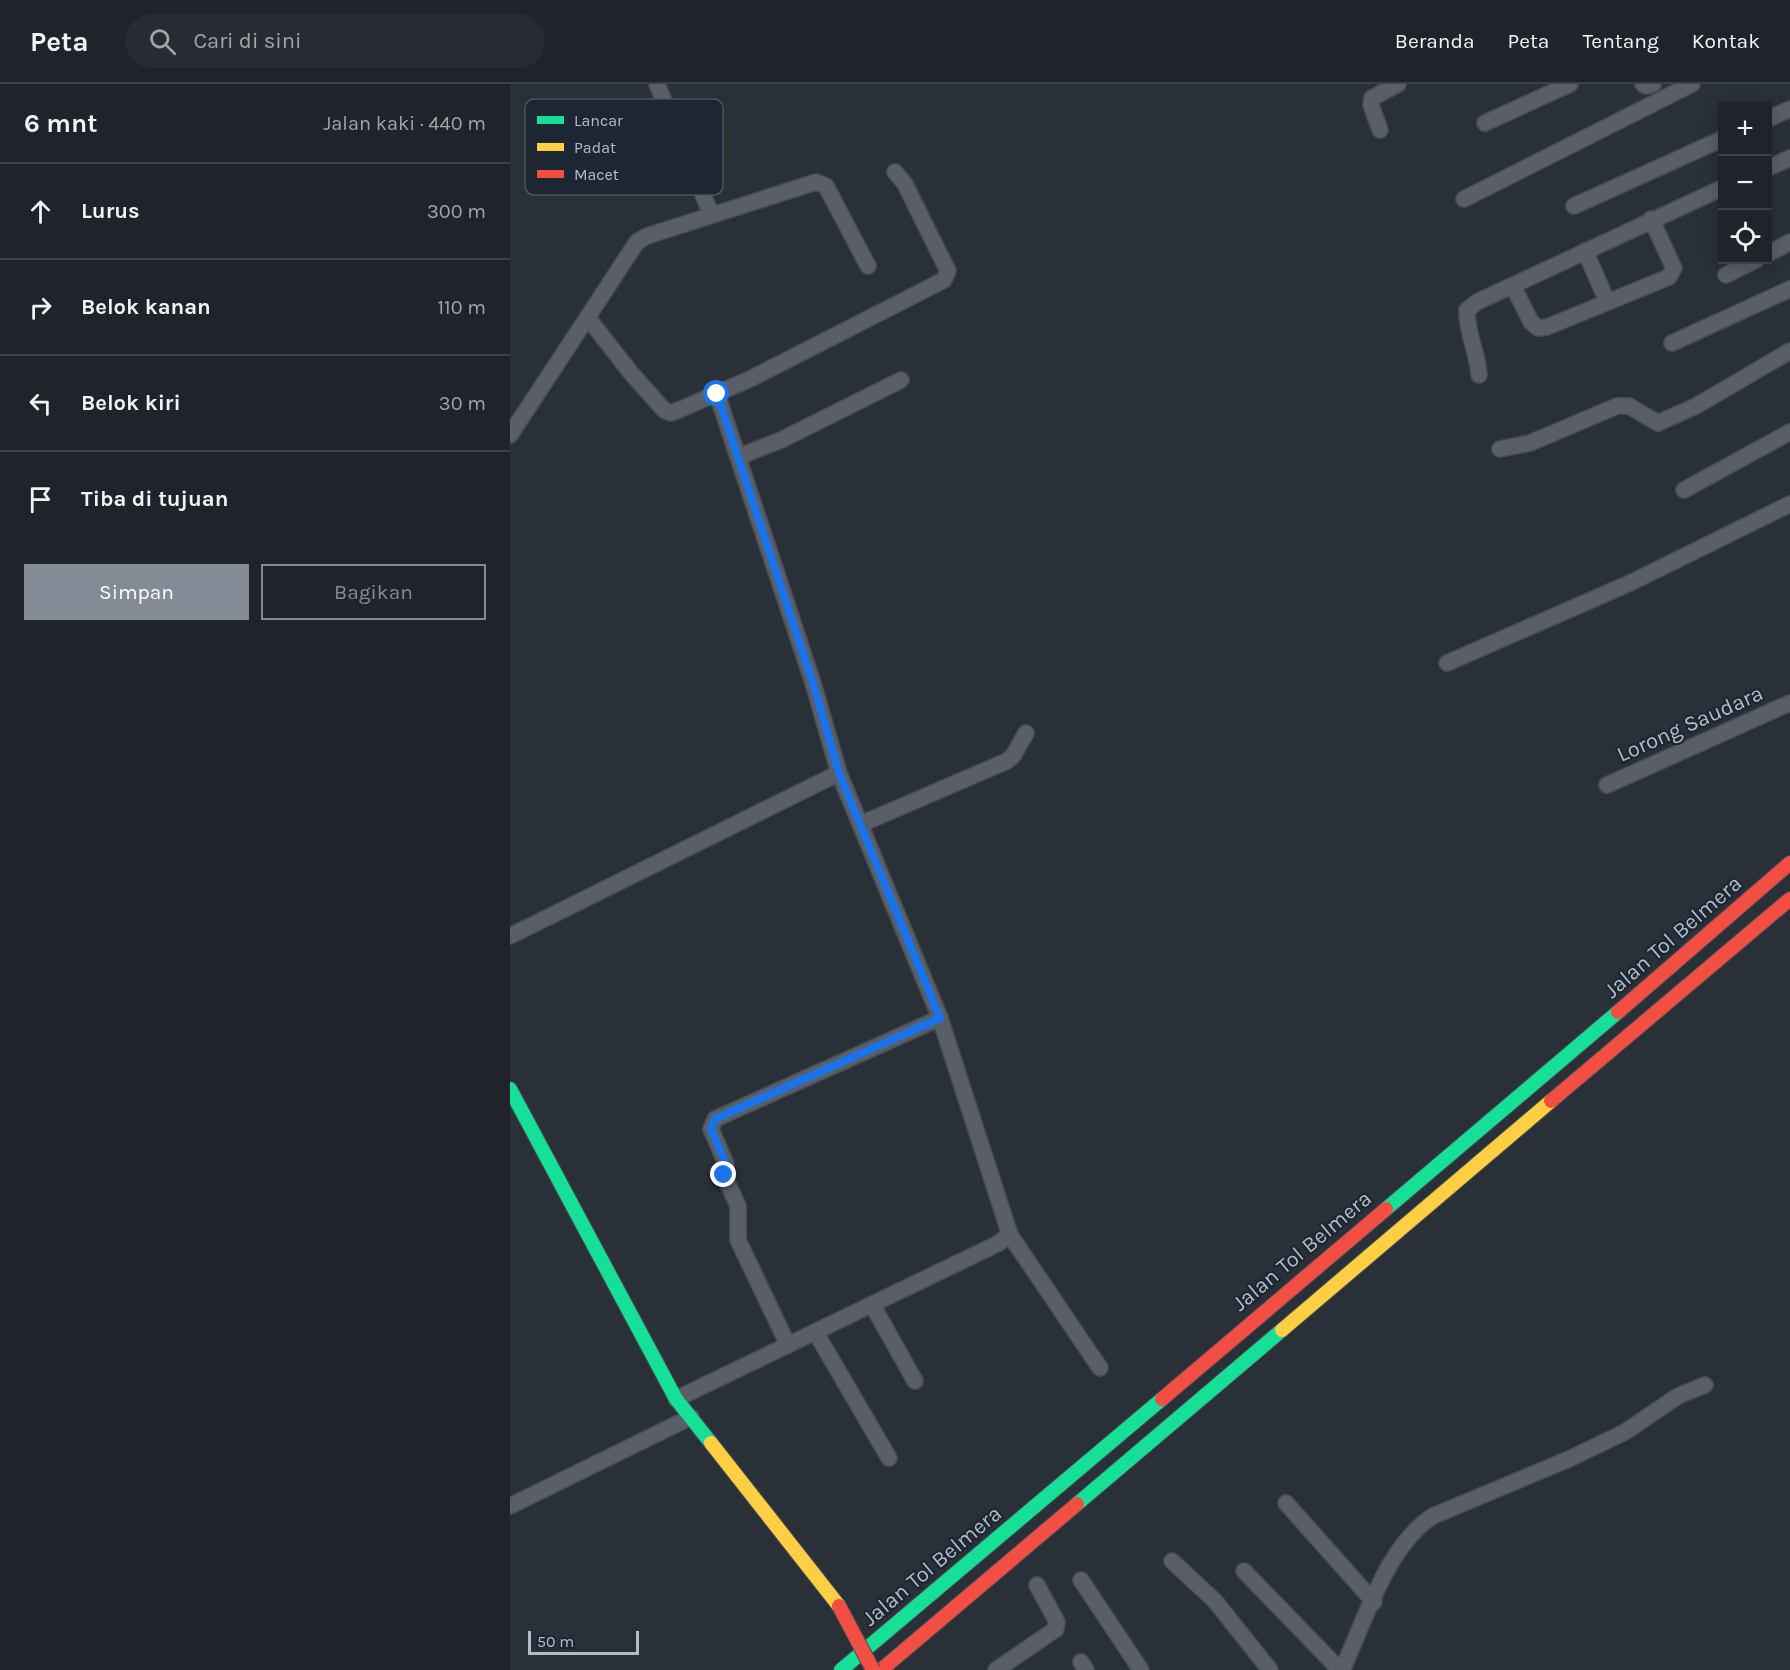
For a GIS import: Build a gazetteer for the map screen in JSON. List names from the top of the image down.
{
  "streets": {
    "main road": ["Jalan Tol Belmera"],
    "street": ["Lorong Saudara"]
  },
  "legend": ["Lancar", "Padat", "Macet"],
  "scale_bar": "50 m",
  "page": {
    "header": "Peta",
    "search": "Cari di sini",
    "nav": [
      "Beranda",
      "Peta",
      "Tentang",
      "Kontak"
    ],
    "heading": ["6 mnt", "Jalan kaki · 440 m"],
    "map_buttons": ["+", "−"],
    "list": [
      ["Lurus", "300 m"],
      ["Belok kanan", "110 m"],
      ["Belok kiri", "30 m"],
      "Tiba di tujuan"
    ],
    "buttons": ["Simpan", "Bagikan"],
    "scale": "50 m"
  }
}
